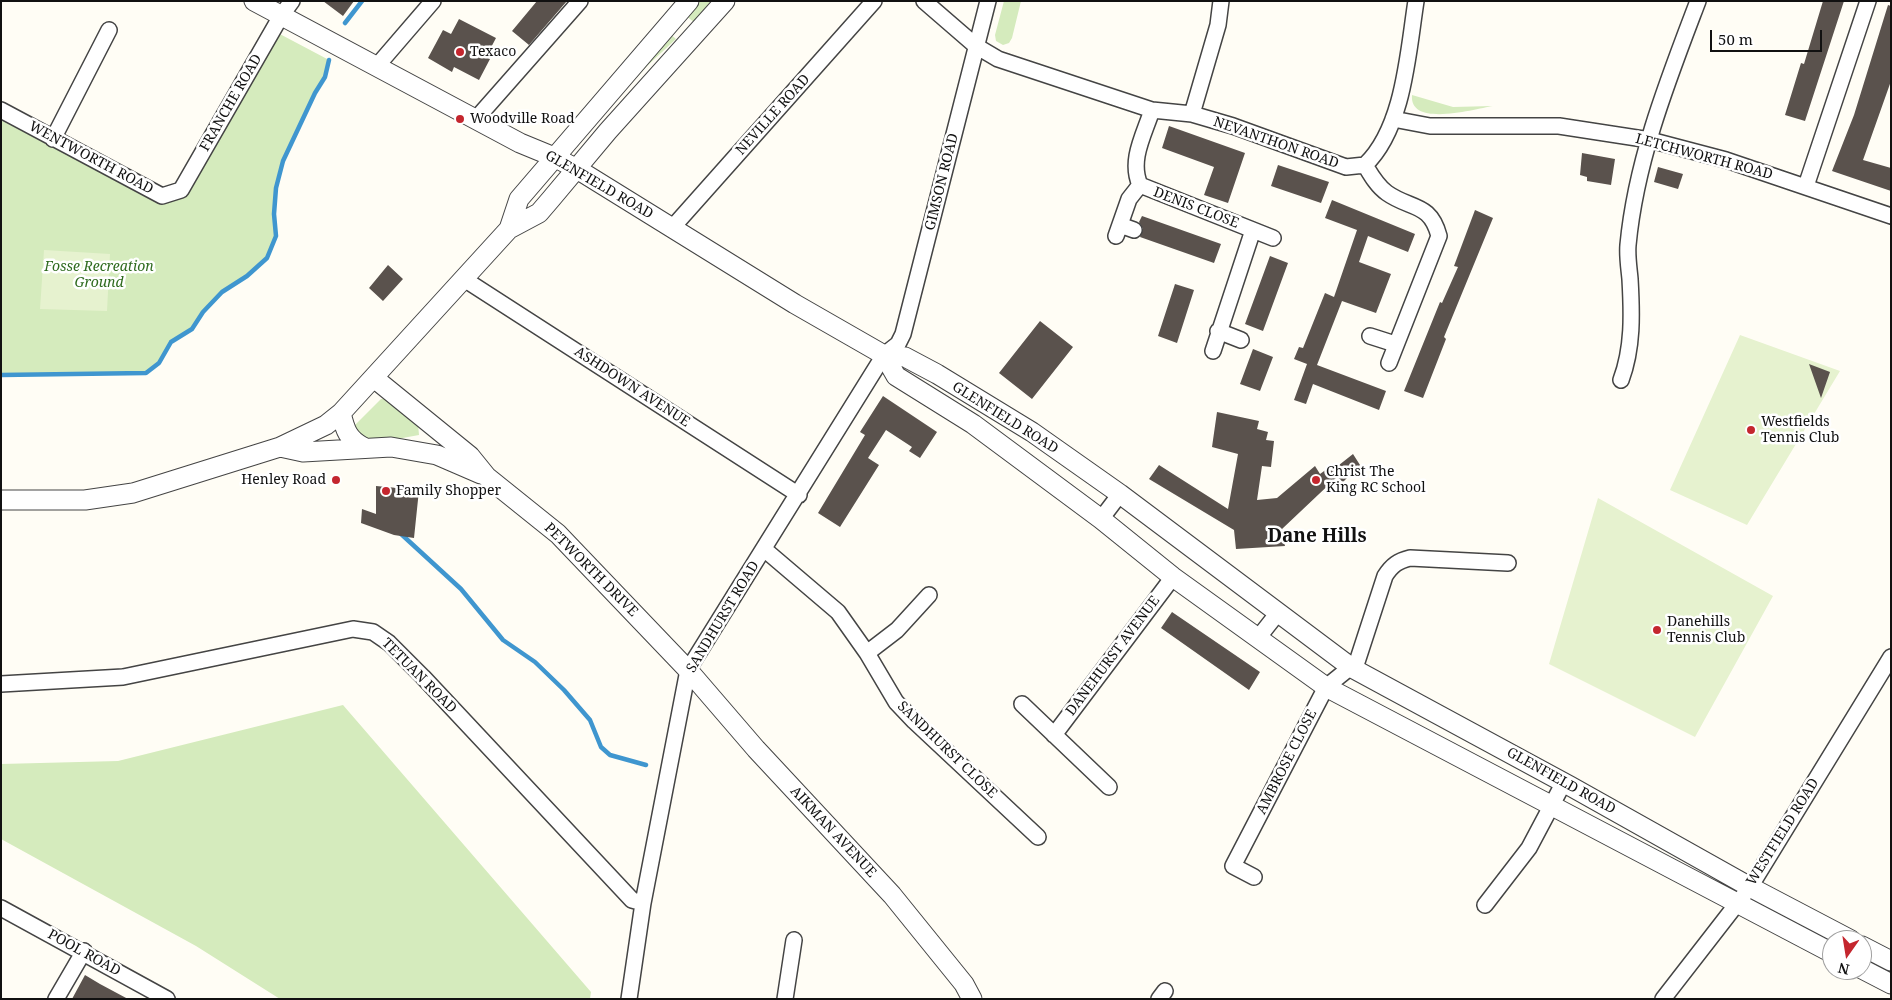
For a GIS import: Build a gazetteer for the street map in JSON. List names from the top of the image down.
{
  "streets": {
    "street": [
      "FRANCHE ROAD",
      "NEVILLE ROAD",
      "NEVANTHON ROAD",
      "LETCHWORTH ROAD",
      "WENTWORTH ROAD",
      "GIMSON ROAD",
      "GLENFIELD ROAD",
      "DENIS CLOSE",
      "ASHDOWN AVENUE",
      "PETWORTH DRIVE",
      "SANDHURST ROAD",
      "DANEHURST AVENUE",
      "TETUAN ROAD",
      "SANDHURST CLOSE",
      "AMBROSE CLOSE",
      "AIKMAN AVENUE",
      "WESTFIELD ROAD",
      "POOL ROAD"
    ]
  },
  "crossings": [
    ["FRANCHE ROAD", "WENTWORTH ROAD"],
    ["FRANCHE ROAD", "GLENFIELD ROAD"],
    ["NEVILLE ROAD", "GLENFIELD ROAD"],
    ["NEVANTHON ROAD", "GIMSON ROAD"],
    ["NEVANTHON ROAD", "DENIS CLOSE"],
    ["GIMSON ROAD", "GLENFIELD ROAD"],
    ["GIMSON ROAD", "SANDHURST ROAD"],
    ["GLENFIELD ROAD", "SANDHURST ROAD"],
    ["GLENFIELD ROAD", "DANEHURST AVENUE"],
    ["GLENFIELD ROAD", "AMBROSE CLOSE"],
    ["GLENFIELD ROAD", "WESTFIELD ROAD"],
    ["ASHDOWN AVENUE", "SANDHURST ROAD"],
    ["PETWORTH DRIVE", "SANDHURST ROAD"],
    ["PETWORTH DRIVE", "AIKMAN AVENUE"],
    ["SANDHURST ROAD", "TETUAN ROAD"],
    ["SANDHURST ROAD", "SANDHURST CLOSE"],
    ["SANDHURST ROAD", "AIKMAN AVENUE"]
  ],
  "districts": ["Dane Hills"],
  "parks": ["Fosse Recreation Ground"],
  "places": [
    "Texaco",
    "Woodville Road",
    "Westfields Tennis Club",
    "Henley Road",
    "Christ The King RC School",
    "Family Shopper",
    "Danehills Tennis Club"
  ],
  "scale_bar": "50 m",
  "north": "bottom"
}
